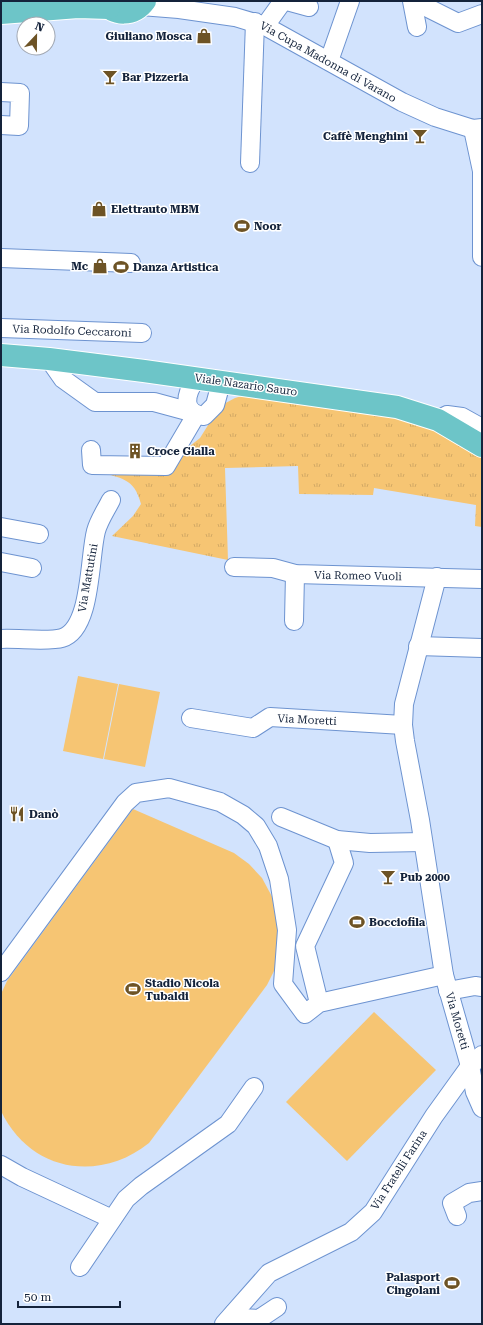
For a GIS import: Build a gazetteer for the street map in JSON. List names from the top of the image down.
{
  "streets": {
    "main road": ["Viale Nazario Sauro"],
    "street": [
      "Via Cupa Madonna di Varano",
      "Via Rodolfo Ceccaroni",
      "Via Romeo Vuoli",
      "Via Mattutini",
      "Via Moretti",
      "Via Fratelli Farina"
    ]
  },
  "crossings": [
    ["Via Romeo Vuoli", "Via Moretti"],
    ["Via Moretti", "Via Fratelli Farina"]
  ],
  "places": {
    "shop": ["Giuliano Mosca", "Elettrauto MBM", "Mc"],
    "bar": ["Bar Pizzeria", "Caffè Menghini", "Pub 2000"],
    "sports": [
      "Noor",
      "Danza Artistica",
      "Bocciofila",
      "Stadio Nicola Tubaldi",
      "Palasport Cingolani"
    ],
    "building": ["Croce Gialla"],
    "restaurant": ["Danò"]
  },
  "scale_bar": "50 m",
  "north": "top"
}
